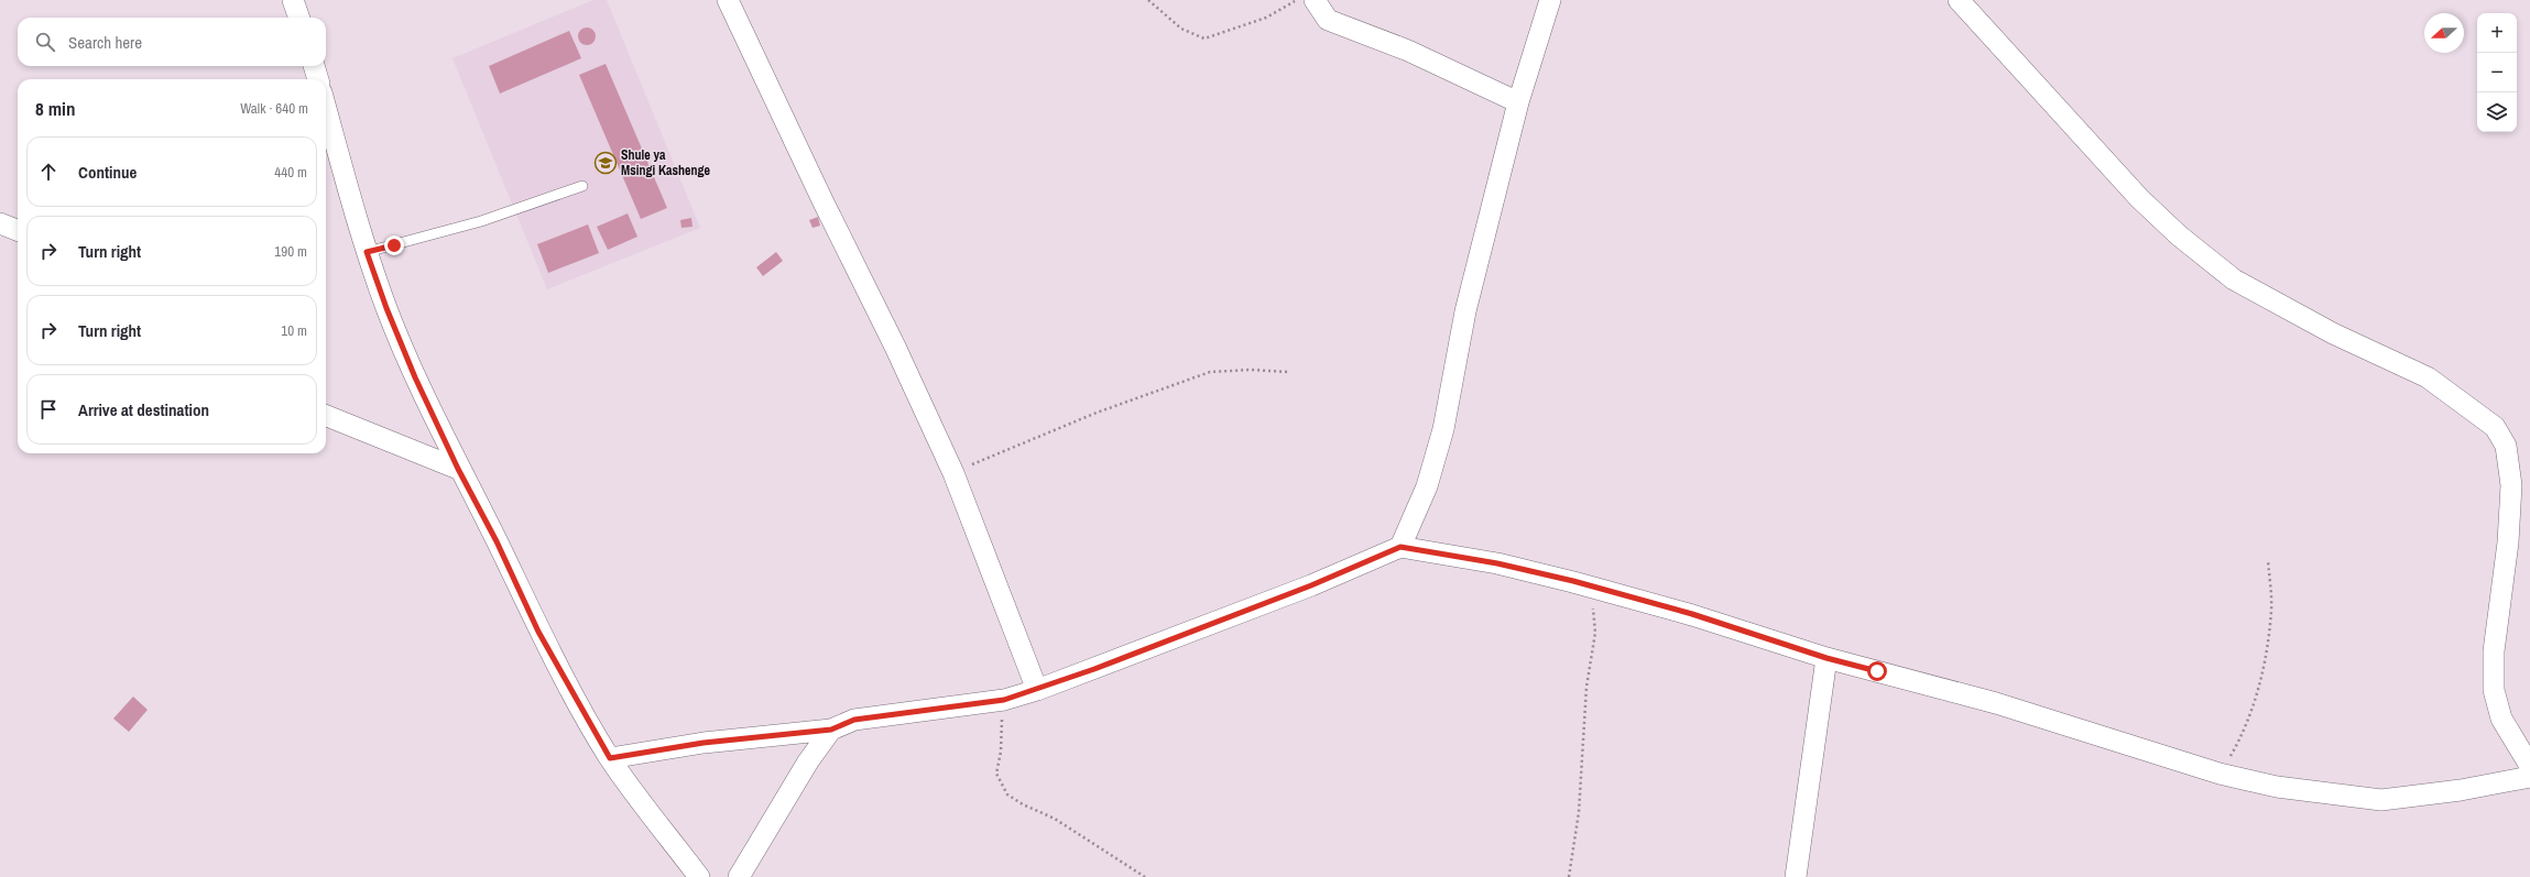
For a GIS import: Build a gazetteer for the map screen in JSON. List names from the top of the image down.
{
  "places": {
    "school or university": ["Shule ya Msingi Kashenge"]
  },
  "north": "left",
  "page": {
    "map_buttons": ["+", "−"],
    "search": "Search here",
    "heading": ["8 min", "Walk · 640 m"],
    "list": [
      ["Continue", "440 m"],
      ["Turn right", "190 m"],
      ["Turn right", "10 m"],
      "Arrive at destination"
    ]
  }
}
